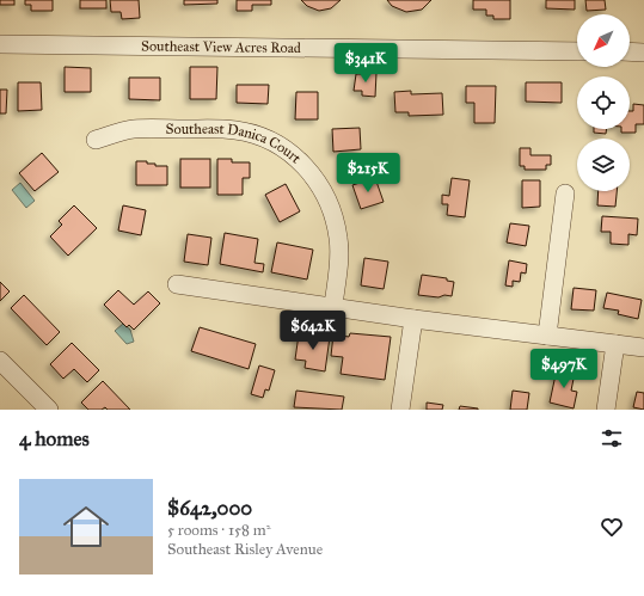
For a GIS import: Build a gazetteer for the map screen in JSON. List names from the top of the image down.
{
  "streets": {
    "street": ["Southeast View Acres Road", "Southeast Danica Court"]
  },
  "north": "bottom left",
  "page": {
    "price": [
      "$341K",
      "$215K",
      "$642K",
      "$497K"
    ],
    "heading": "4 homes",
    "list": [
      {
        "name": "$642,000",
        "note": "5 rooms · 158 m² · Southeast Risley Avenue"
      }
    ]
  }
}
